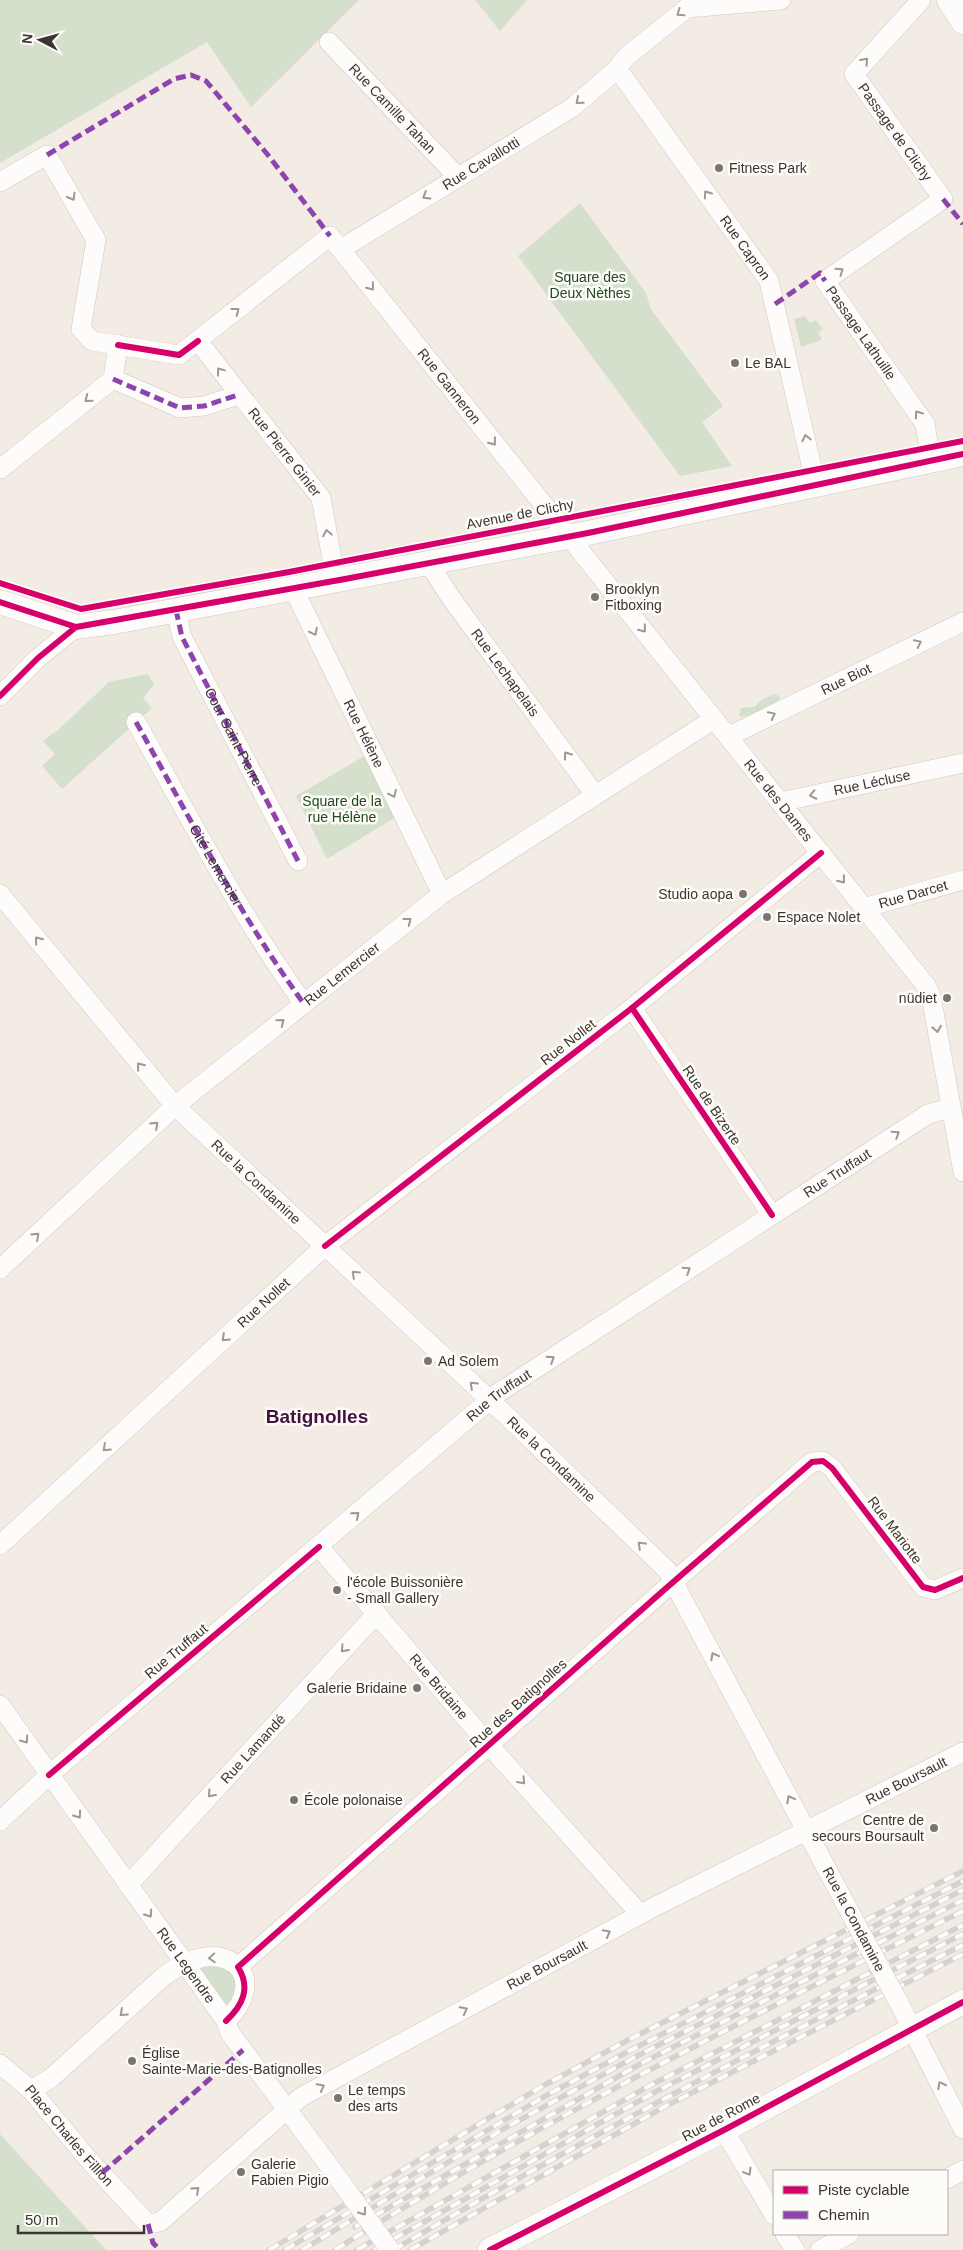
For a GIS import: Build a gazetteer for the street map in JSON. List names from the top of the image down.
{
  "streets": {
    "main road": ["Rue de Rome"],
    "street": [
      "Rue Camille Tahan",
      "Passage de Clichy",
      "Rue Cavallotti",
      "Rue Capron",
      "Passage Lathuille",
      "Rue Ganneron",
      "Rue Pierre Ginier",
      "Rue Lechapelais",
      "Rue Biot",
      "Rue Hélène",
      "Cour Saint-Pierre",
      "Rue Lécluse",
      "Rue des Dames",
      "Cité Lemercier",
      "Rue Darcet",
      "Rue Lemercier",
      "Rue Nollet",
      "Rue de Bizerte",
      "Rue Truffaut",
      "Rue la Condamine",
      "Rue Mariotte",
      "Rue Bridaine",
      "Rue des Batignolles",
      "Rue Lamandé",
      "Rue Boursault",
      "Rue Legendre",
      "Place Charles Fillion"
    ],
    "cycle path": ["Avenue de Clichy"]
  },
  "crossings": [
    ["Rue Camille Tahan", "Rue Cavallotti"],
    ["Passage de Clichy", "Passage Lathuille"],
    ["Rue Cavallotti", "Rue Capron"],
    ["Rue Cavallotti", "Rue Ganneron"],
    ["Rue Cavallotti", "Rue Pierre Ginier"],
    ["Rue Ganneron", "Rue des Dames"],
    ["Rue Lechapelais", "Rue Lemercier"],
    ["Rue Biot", "Rue des Dames"],
    ["Rue Hélène", "Rue Lemercier"],
    ["Rue Lécluse", "Rue des Dames"],
    ["Rue des Dames", "Rue Darcet"],
    ["Rue des Dames", "Rue Lemercier"],
    ["Rue des Dames", "Rue Nollet"],
    ["Rue des Dames", "Rue Truffaut"],
    ["Cité Lemercier", "Rue Lemercier"],
    ["Rue Lemercier", "Rue la Condamine"],
    ["Rue Nollet", "Rue de Bizerte"],
    ["Rue Nollet", "Rue la Condamine"],
    ["Rue de Bizerte", "Rue Truffaut"],
    ["Rue Truffaut", "Rue la Condamine"],
    ["Rue Truffaut", "Rue Bridaine"],
    ["Rue Truffaut", "Rue Legendre"],
    ["Rue la Condamine", "Rue des Batignolles"],
    ["Rue la Condamine", "Rue Boursault"],
    ["Rue la Condamine", "Rue de Rome"],
    ["Rue Mariotte", "Rue des Batignolles"],
    ["Rue Bridaine", "Rue des Batignolles"],
    ["Rue Bridaine", "Rue Lamandé"],
    ["Rue Bridaine", "Rue Boursault"],
    ["Rue Lamandé", "Rue Legendre"],
    ["Rue Boursault", "Rue Legendre"],
    ["Rue Boursault", "Place Charles Fillion"]
  ],
  "one_way": [
    "Rue Capron",
    "Rue Ganneron",
    "Rue Pierre Ginier",
    "Rue Lechapelais",
    "Rue Biot",
    "Rue Hélène",
    "Rue Lécluse",
    "Rue des Dames",
    "Rue Lemercier",
    "Rue Nollet",
    "Rue Truffaut",
    "Rue la Condamine",
    "Rue Bridaine",
    "Rue Lamandé",
    "Rue Boursault",
    "Rue Legendre"
  ],
  "districts": ["Batignolles"],
  "parks": ["Square des Deux Nèthes", "Square de la rue Hélène"],
  "places": [
    "Fitness Park",
    "Le BAL",
    "Brooklyn Fitboxing",
    "Studio aopa",
    "Espace Nolet",
    "nüdiet",
    "Ad Solem",
    "l'école Buissonière - Small Gallery",
    "Galerie Bridaine",
    "École polonaise",
    "Centre de secours Boursault",
    "Église Sainte-Marie-des-Batignolles",
    "Le temps des arts",
    "Galerie Fabien Pigio"
  ],
  "legend": ["Piste cyclable", "Chemin"],
  "scale_bar": "50 m",
  "north": "left"
}
